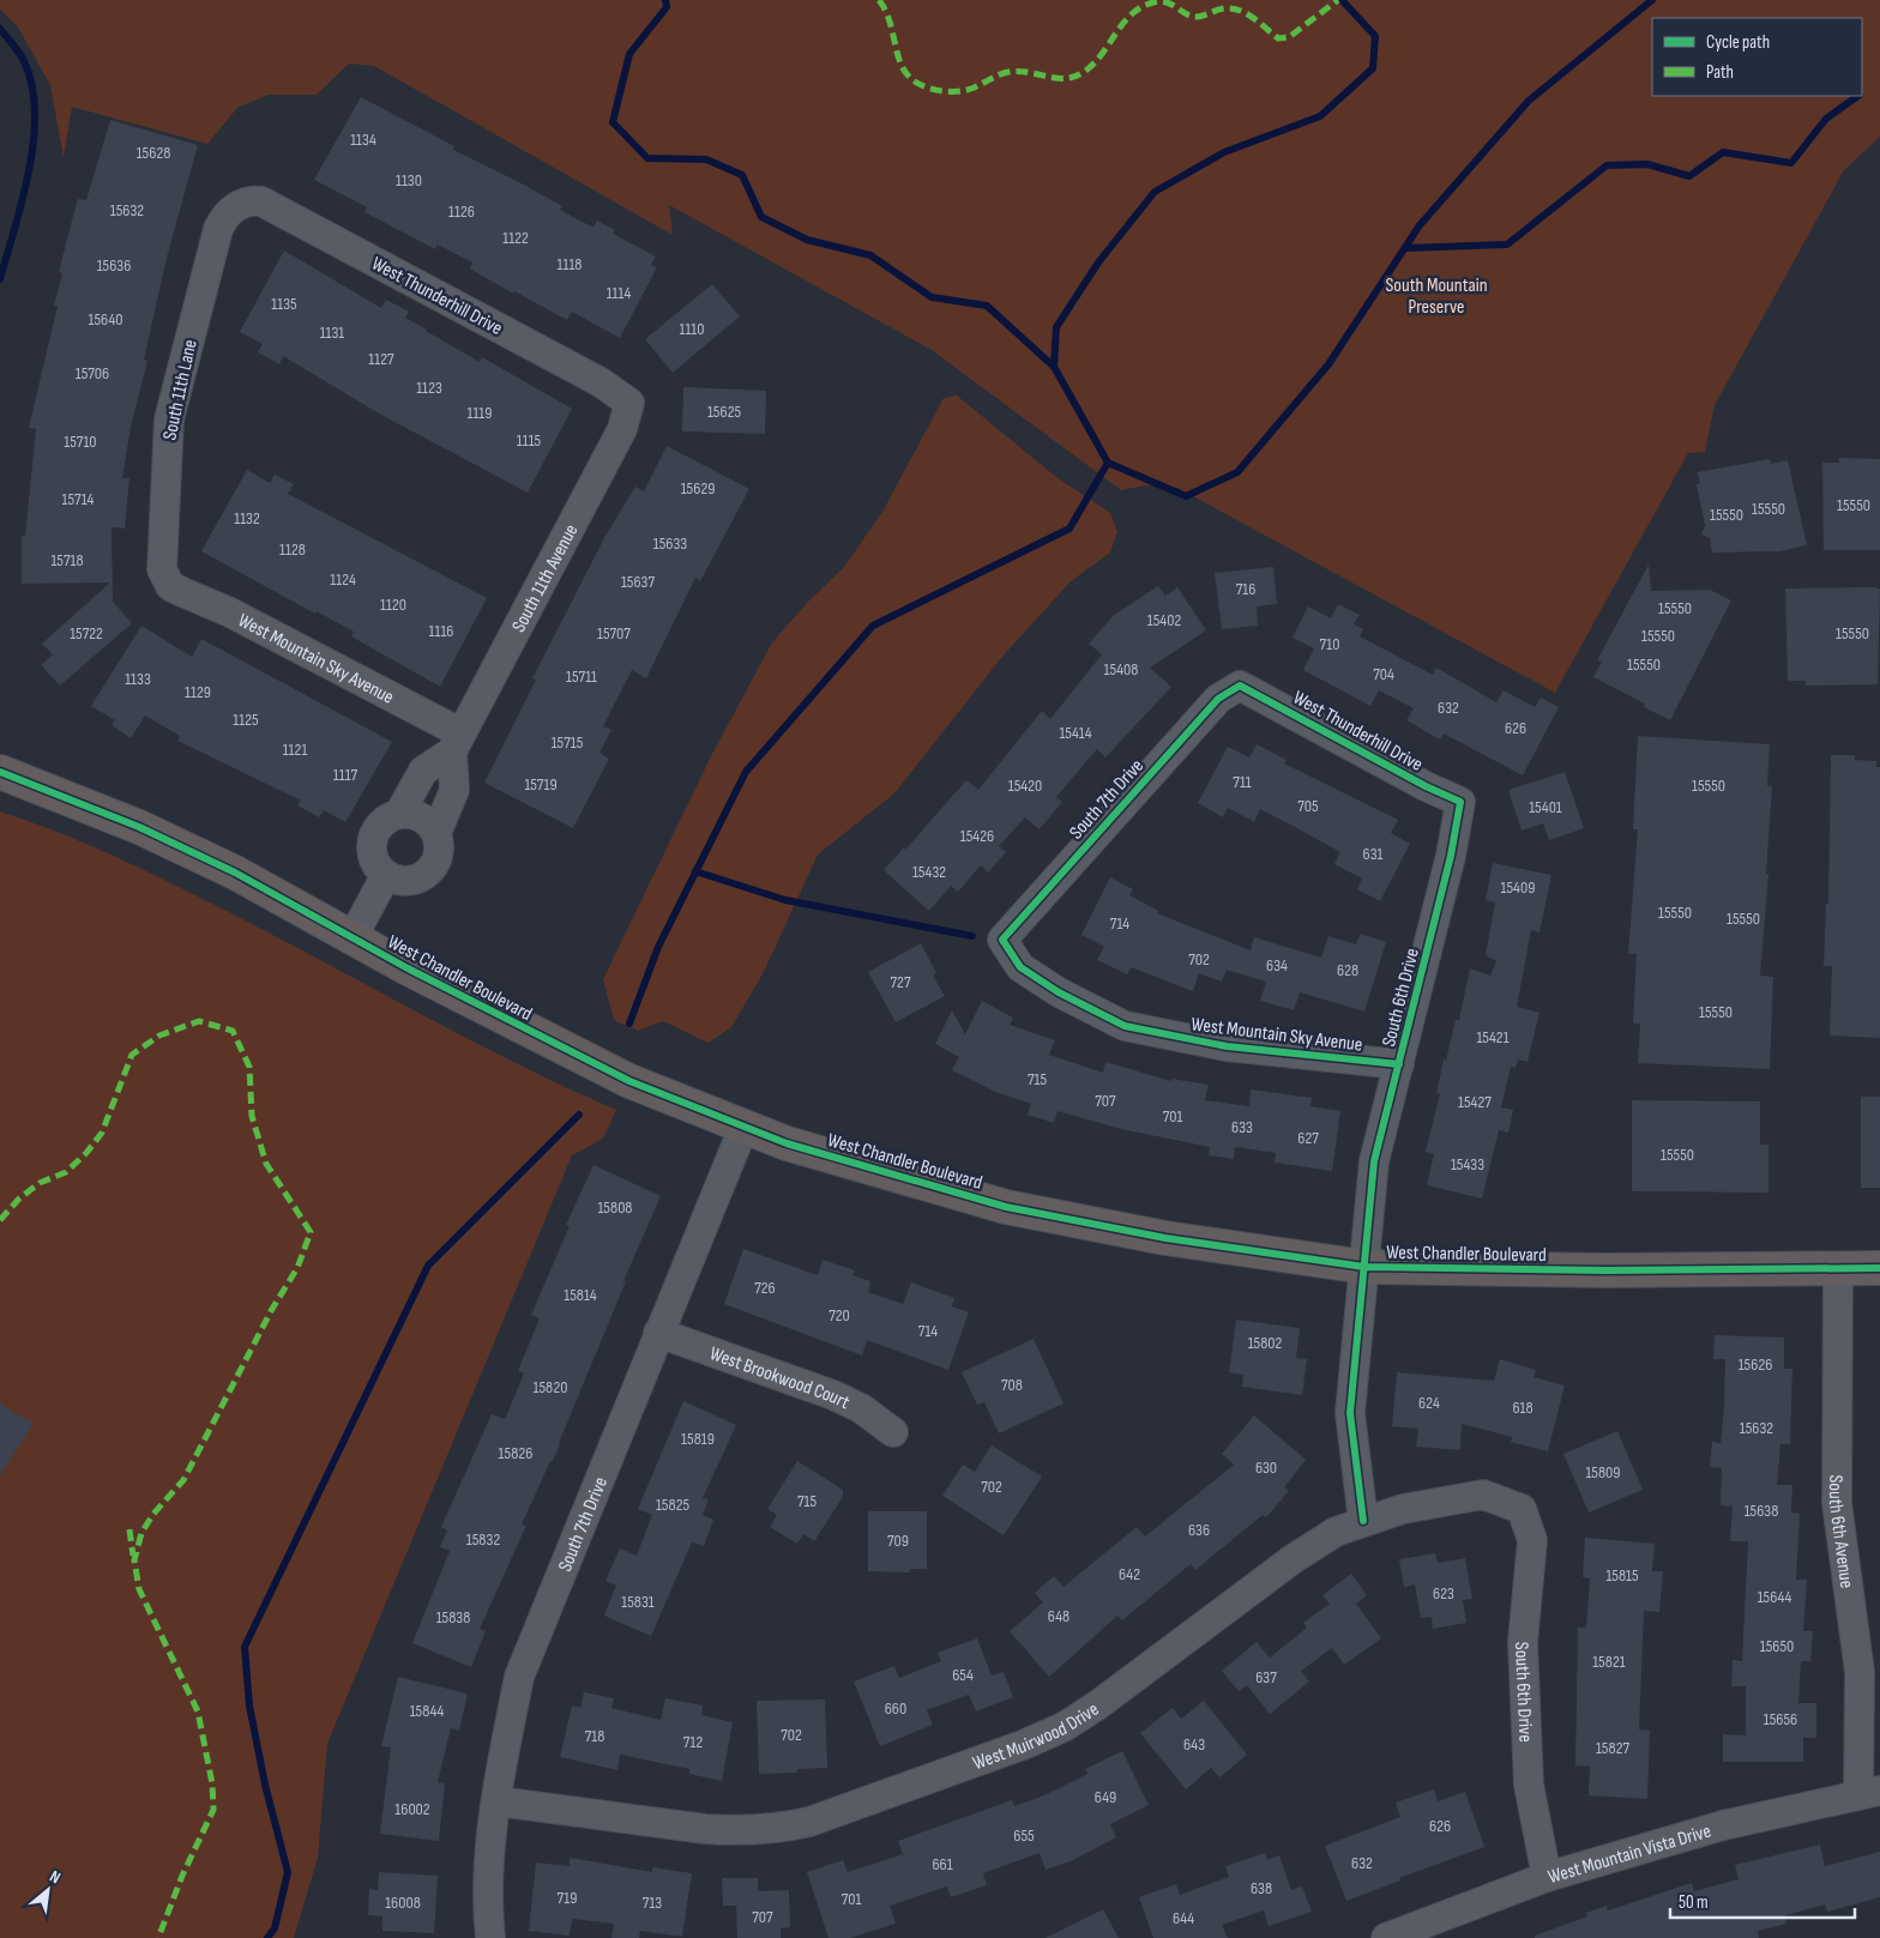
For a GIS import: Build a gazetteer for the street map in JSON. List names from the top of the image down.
{
  "streets": {
    "main road": ["West Chandler Boulevard"],
    "street": [
      "West Thunderhill Drive",
      "South 11th Lane",
      "South 11th Avenue",
      "West Mountain Sky Avenue",
      "South 7th Drive",
      "South 6th Drive",
      "West Brookwood Court",
      "South 6th Avenue",
      "West Muirwood Drive",
      "West Mountain Vista Drive"
    ]
  },
  "crossings": [
    ["West Thunderhill Drive", "South 11th Lane"],
    ["West Thunderhill Drive", "South 11th Avenue"],
    ["West Thunderhill Drive", "South 7th Drive"],
    ["West Thunderhill Drive", "South 6th Drive"],
    ["South 11th Lane", "West Mountain Sky Avenue"],
    ["South 11th Avenue", "West Mountain Sky Avenue"],
    ["West Mountain Sky Avenue", "South 7th Drive"],
    ["West Mountain Sky Avenue", "South 6th Drive"],
    ["South 7th Drive", "West Chandler Boulevard"],
    ["South 7th Drive", "West Brookwood Court"],
    ["South 7th Drive", "West Muirwood Drive"],
    ["West Chandler Boulevard", "South 6th Drive"],
    ["West Chandler Boulevard", "South 6th Avenue"],
    ["South 6th Drive", "West Muirwood Drive"],
    ["South 6th Drive", "West Mountain Vista Drive"],
    ["South 6th Avenue", "West Mountain Vista Drive"]
  ],
  "parks": ["South Mountain Preserve"],
  "house_numbers": [
    "1134",
    "15628",
    "1130",
    "15632",
    "1126",
    "1122",
    "1118",
    "15636",
    "1114",
    "1135",
    "15640",
    "1110",
    "1131",
    "1127",
    "15706",
    "1123",
    "15625",
    "1119",
    "1115",
    "15710",
    "15629",
    "15714",
    "15550",
    "15550",
    "15550",
    "1132",
    "15633",
    "1128",
    "15718",
    "1124",
    "15637",
    "716",
    "1120",
    "15550",
    "15402",
    "1116",
    "15722",
    "15707",
    "15550",
    "15550",
    "710",
    "15550",
    "15408",
    "704",
    "15711",
    "1133",
    "1129",
    "632",
    "1125",
    "626",
    "15414",
    "15715",
    "1121",
    "1117",
    "711",
    "15719",
    "15420",
    "15550",
    "705",
    "15401",
    "15426",
    "631",
    "15432",
    "15409",
    "15550",
    "15550",
    "714",
    "702",
    "634",
    "628",
    "727",
    "15550",
    "15421",
    "715",
    "707",
    "15427",
    "701",
    "633",
    "627",
    "15550",
    "15433",
    "15808",
    "726",
    "15814",
    "720",
    "714",
    "15802",
    "15626",
    "708",
    "15820",
    "624",
    "618",
    "15632",
    "15819",
    "15826",
    "630",
    "15809",
    "702",
    "715",
    "15825",
    "15638",
    "636",
    "15832",
    "709",
    "642",
    "15815",
    "623",
    "15644",
    "15831",
    "648",
    "15838",
    "15650",
    "15821",
    "654",
    "637",
    "660",
    "15844",
    "15656",
    "702",
    "718",
    "712",
    "643",
    "15827",
    "649",
    "16002",
    "626",
    "655",
    "632",
    "661",
    "638",
    "719",
    "701",
    "16008",
    "713",
    "707",
    "644"
  ],
  "legend": ["Cycle path", "Path"],
  "scale_bar": "50 m",
  "north": "top right"
}
